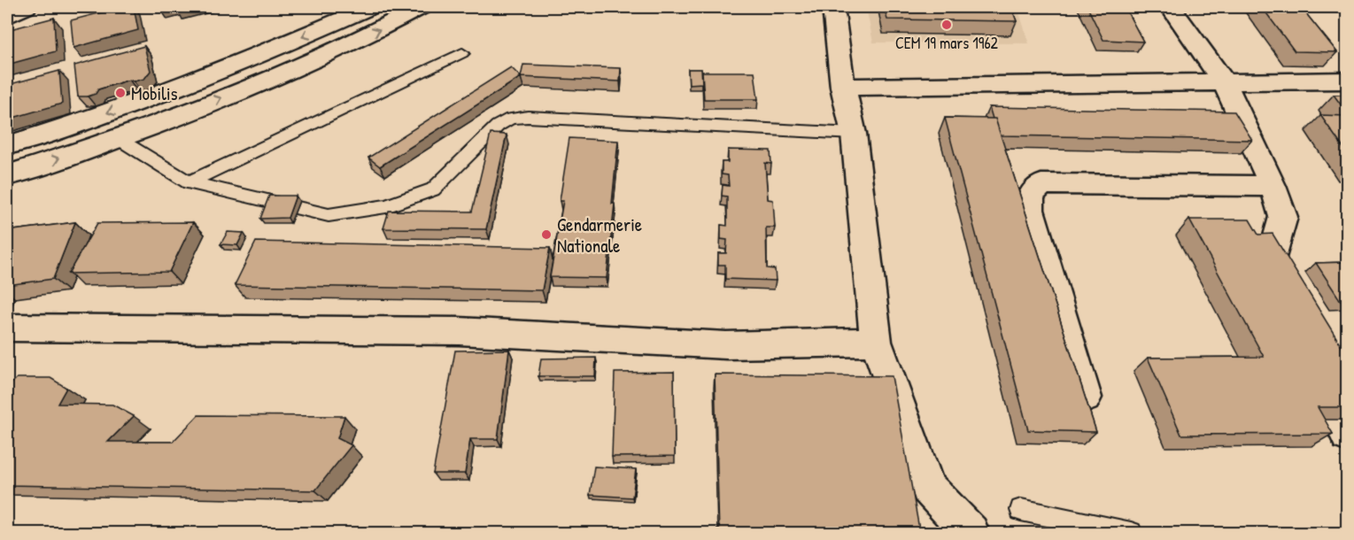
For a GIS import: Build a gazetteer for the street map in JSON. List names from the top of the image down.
{
  "places": ["CEM 19 mars 1962", "Mobilis", "Gendarmerie Nationale"]
}
